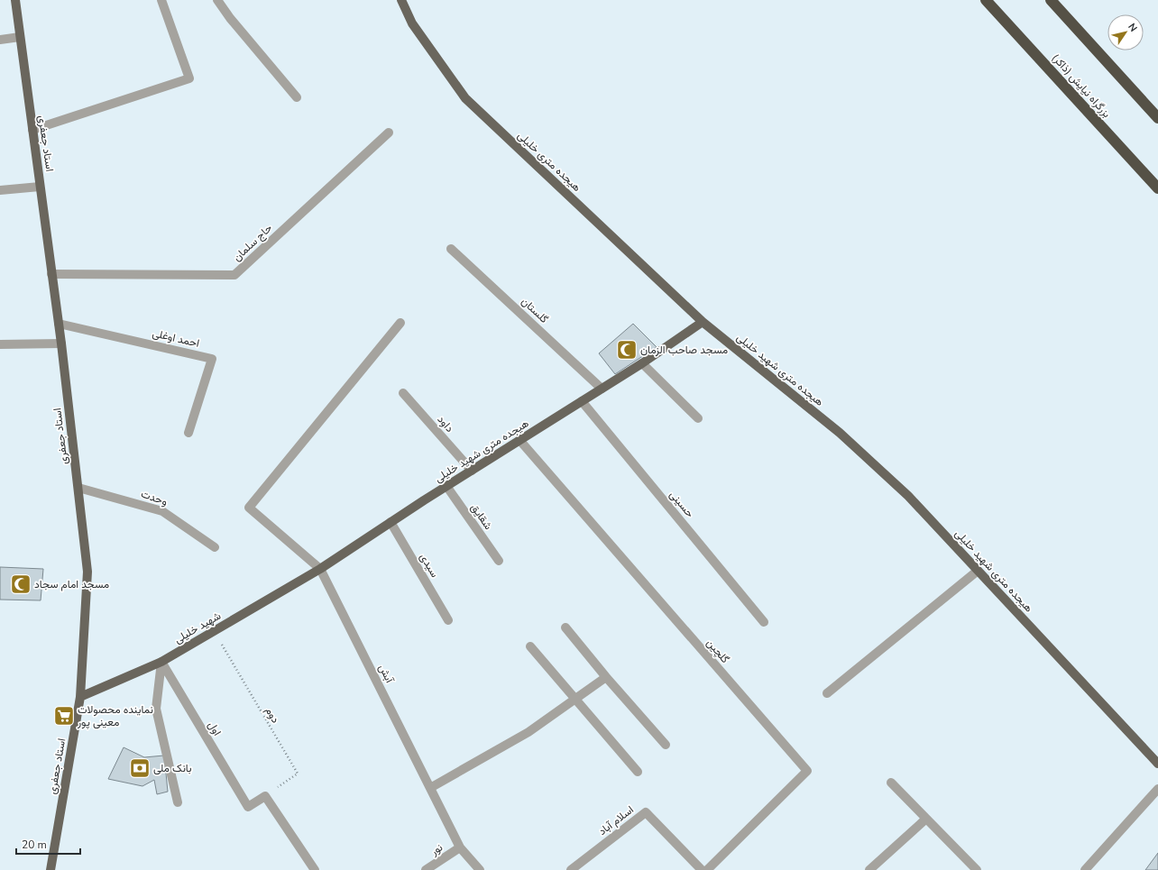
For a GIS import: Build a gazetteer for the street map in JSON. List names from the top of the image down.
{
  "streets": {
    "highway": ["بزرگراه نیایش (ذاکر)"],
    "main road": [
      "استاد جعفری",
      "هیجده متری خلیلی",
      "هیجده متری شهید خلیلی",
      "شهید خلیلی"
    ],
    "street": [
      "حاج سلمان",
      "گلستان",
      "احمد اوغلی",
      "داود",
      "وحدت",
      "حسینی",
      "شقایق",
      "سیدی",
      "گلچین",
      "آبش",
      "اول",
      "اسلام آباد",
      "نور"
    ],
    "path": ["دوم"]
  },
  "crossings": [
    ["استاد جعفری", "حاج سلمان"],
    ["استاد جعفری", "احمد اوغلی"],
    ["استاد جعفری", "وحدت"],
    ["استاد جعفری", "شهید خلیلی"],
    ["هیجده متری خلیلی", "هیجده متری شهید خلیلی"],
    ["گلستان", "هیجده متری شهید خلیلی"],
    ["هیجده متری شهید خلیلی", "داود"],
    ["هیجده متری شهید خلیلی", "حسینی"],
    ["هیجده متری شهید خلیلی", "شقایق"],
    ["هیجده متری شهید خلیلی", "سیدی"],
    ["هیجده متری شهید خلیلی", "شهید خلیلی"],
    ["هیجده متری شهید خلیلی", "گلچین"],
    ["هیجده متری شهید خلیلی", "آبش"],
    ["شهید خلیلی", "آبش"],
    ["شهید خلیلی", "دوم"],
    ["شهید خلیلی", "اول"],
    ["آبش", "نور"],
    ["دوم", "اول"]
  ],
  "places": {
    "mosque": ["مسجد صاحب الزمان", "مسجد امام سجاد"],
    "supermarket": ["نماینده محصولات معینی پور"],
    "bank": ["بانک ملی"]
  },
  "scale_bar": "20 m",
  "north": "top right"
}
